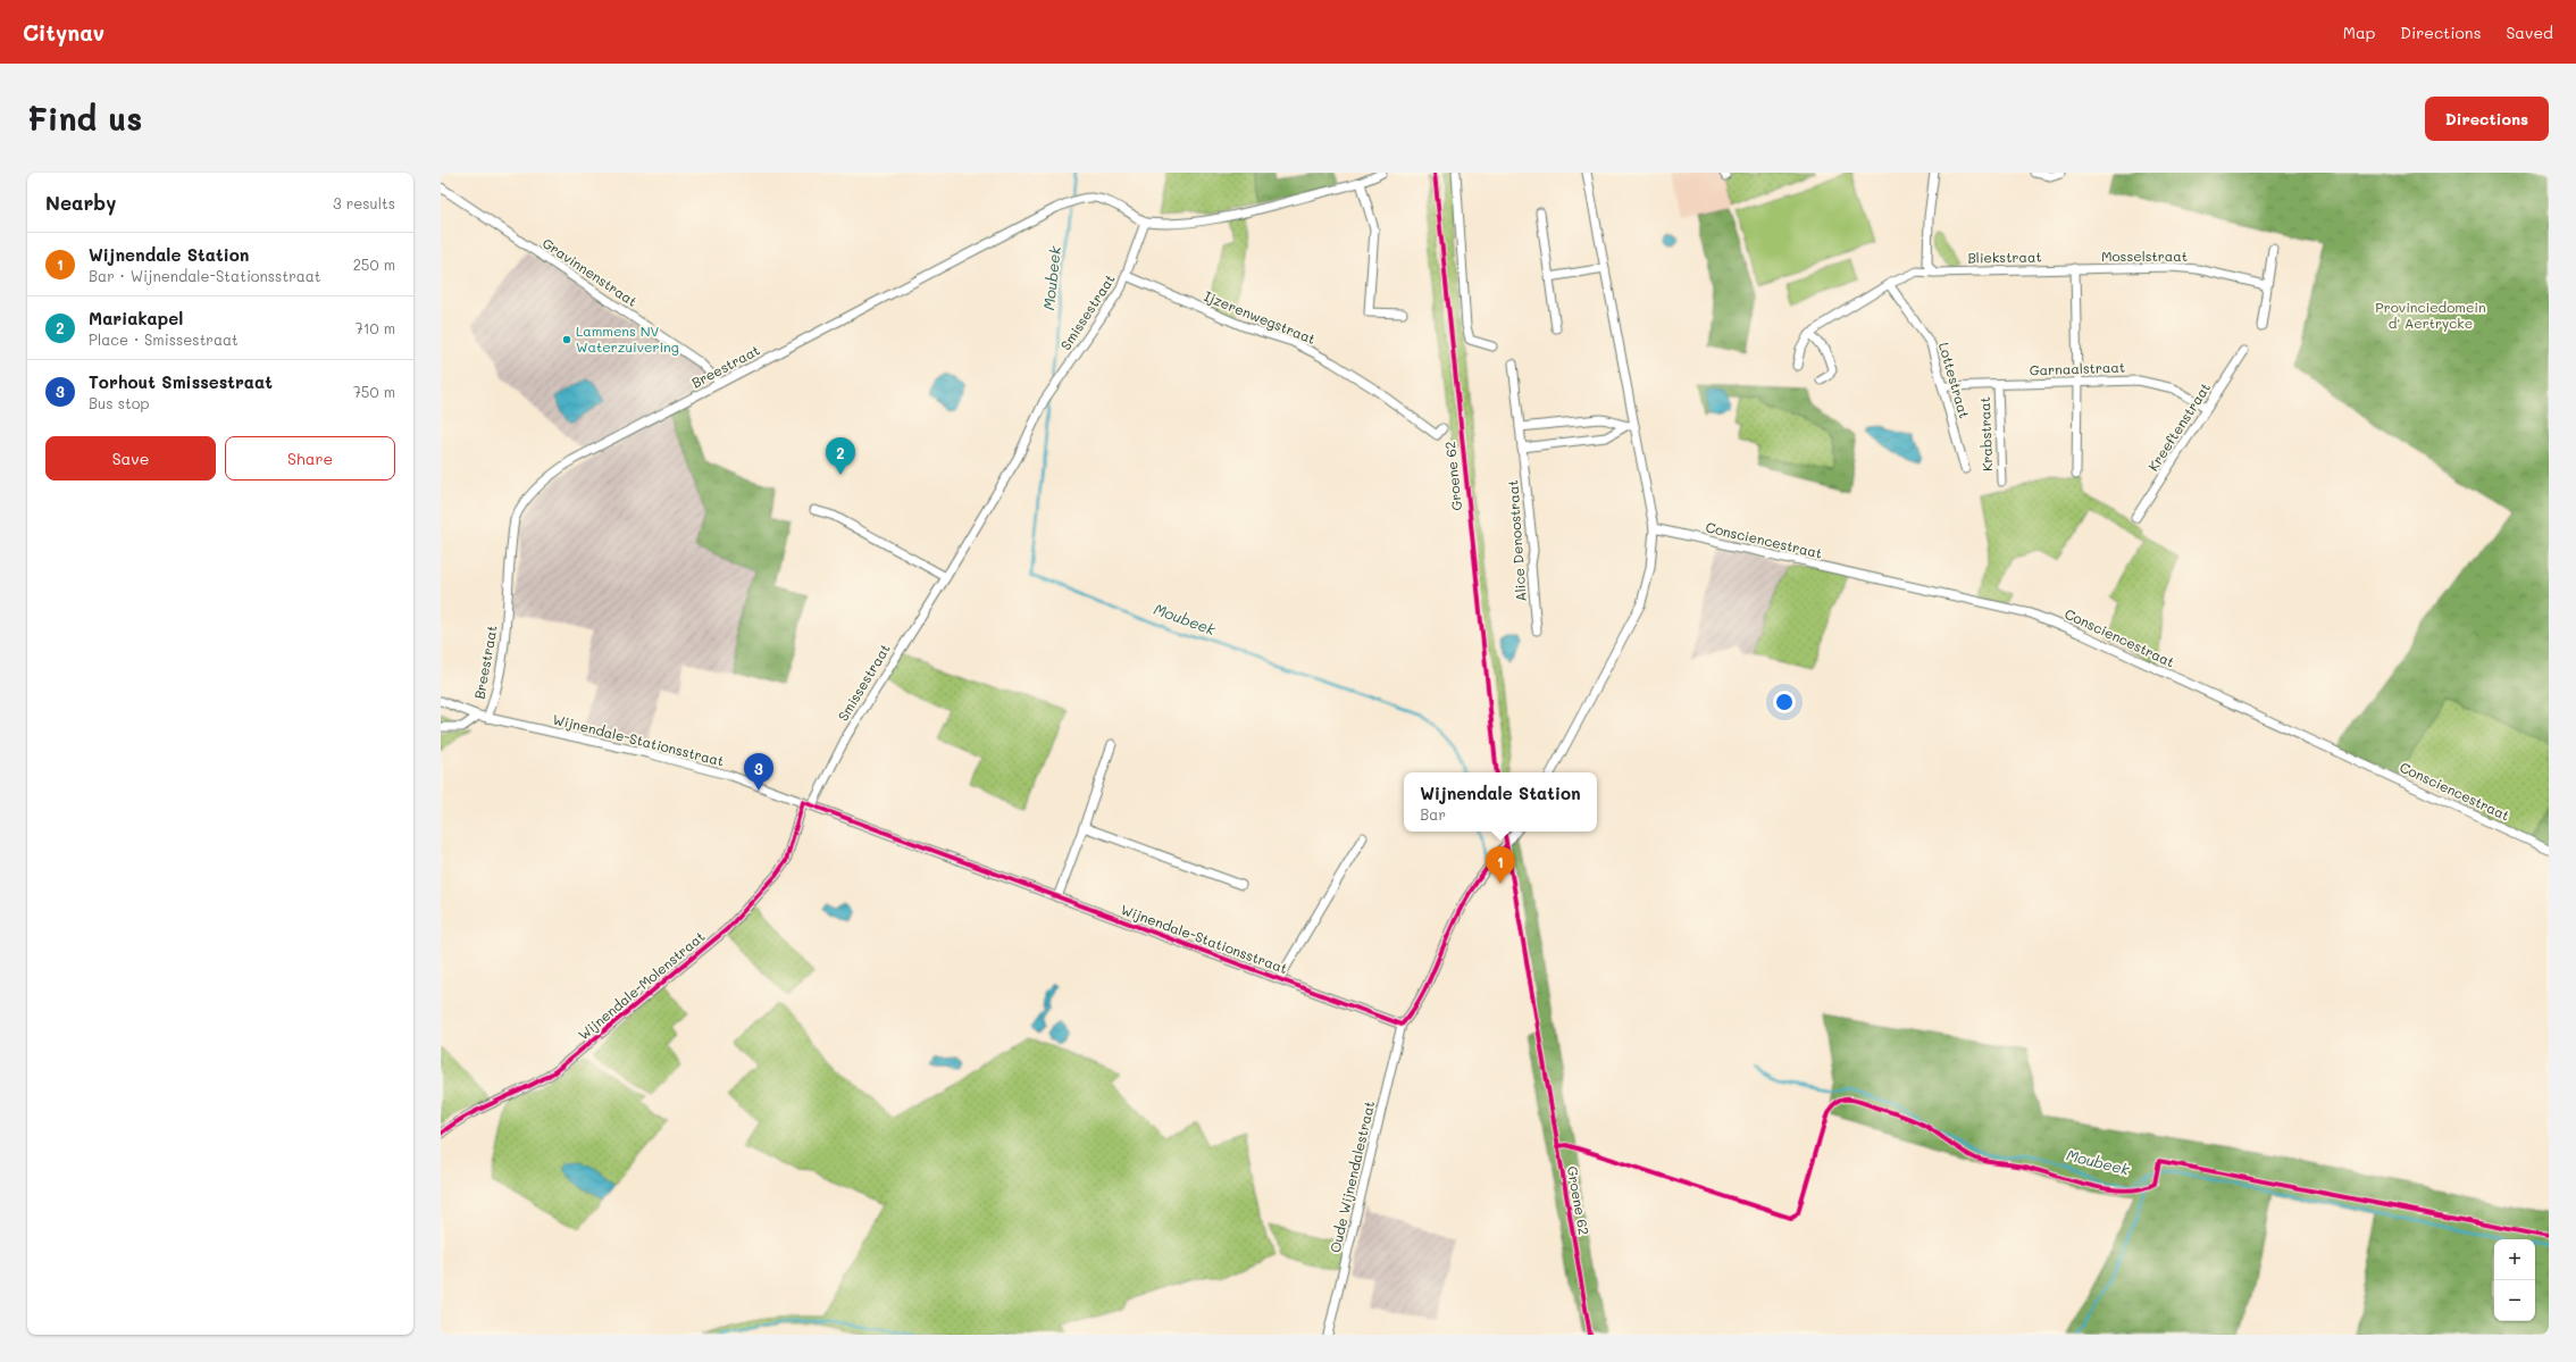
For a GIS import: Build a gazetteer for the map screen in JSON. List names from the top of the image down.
{
  "streets": {
    "street": [
      "Mosselstraat",
      "Bliekstraat",
      "Gravinnenstraat",
      "Smissestraat",
      "Ijzerenwegstraat",
      "Breestraat",
      "Garnaalstraat",
      "Lottestraat",
      "Kreeftenstraat",
      "Krabstraat",
      "Alice Denoostraat",
      "Consciencestraat",
      "Wijnendale-Stationsstraat",
      "Wijnendale-Molenstraat",
      "Oude Wijnendalestraat"
    ],
    "cycle path": ["Groene 62"]
  },
  "crossings": [
    ["Mosselstraat", "Bliekstraat"],
    ["Bliekstraat", "Lottestraat"],
    ["Gravinnenstraat", "Breestraat"],
    ["Smissestraat", "Ijzerenwegstraat"],
    ["Smissestraat", "Breestraat"],
    ["Smissestraat", "Wijnendale-Stationsstraat"],
    ["Breestraat", "Wijnendale-Stationsstraat"],
    ["Garnaalstraat", "Lottestraat"],
    ["Garnaalstraat", "Kreeftenstraat"],
    ["Garnaalstraat", "Krabstraat"],
    ["Wijnendale-Stationsstraat", "Wijnendale-Molenstraat"],
    ["Wijnendale-Stationsstraat", "Oude Wijnendalestraat"]
  ],
  "water": ["Moubeek"],
  "parks": ["Provinciedomein d' Aertrycke"],
  "places": ["Lammens NV Waterzuivering"],
  "page": {
    "header": "Citynav",
    "nav": ["Map", "Directions", "Saved"],
    "buttons": [
      "Directions",
      ["Save", "Share"]
    ],
    "title": "Find us",
    "heading": ["Nearby", "3 results"],
    "list": [
      {
        "mark": "1",
        "name": "Wijnendale Station",
        "note": "Bar · Wijnendale-Stationsstraat",
        "value": "250 m"
      },
      {
        "mark": "2",
        "name": "Mariakapel",
        "note": "Place · Smissestraat",
        "value": "710 m"
      },
      {
        "mark": "3",
        "name": "Torhout Smissestraat",
        "note": "Bus stop",
        "value": "750 m"
      }
    ],
    "pins": ["2", "3", "1"],
    "popup": ["Wijnendale Station", "Bar"],
    "map_buttons": ["+", "−"]
  }
}
